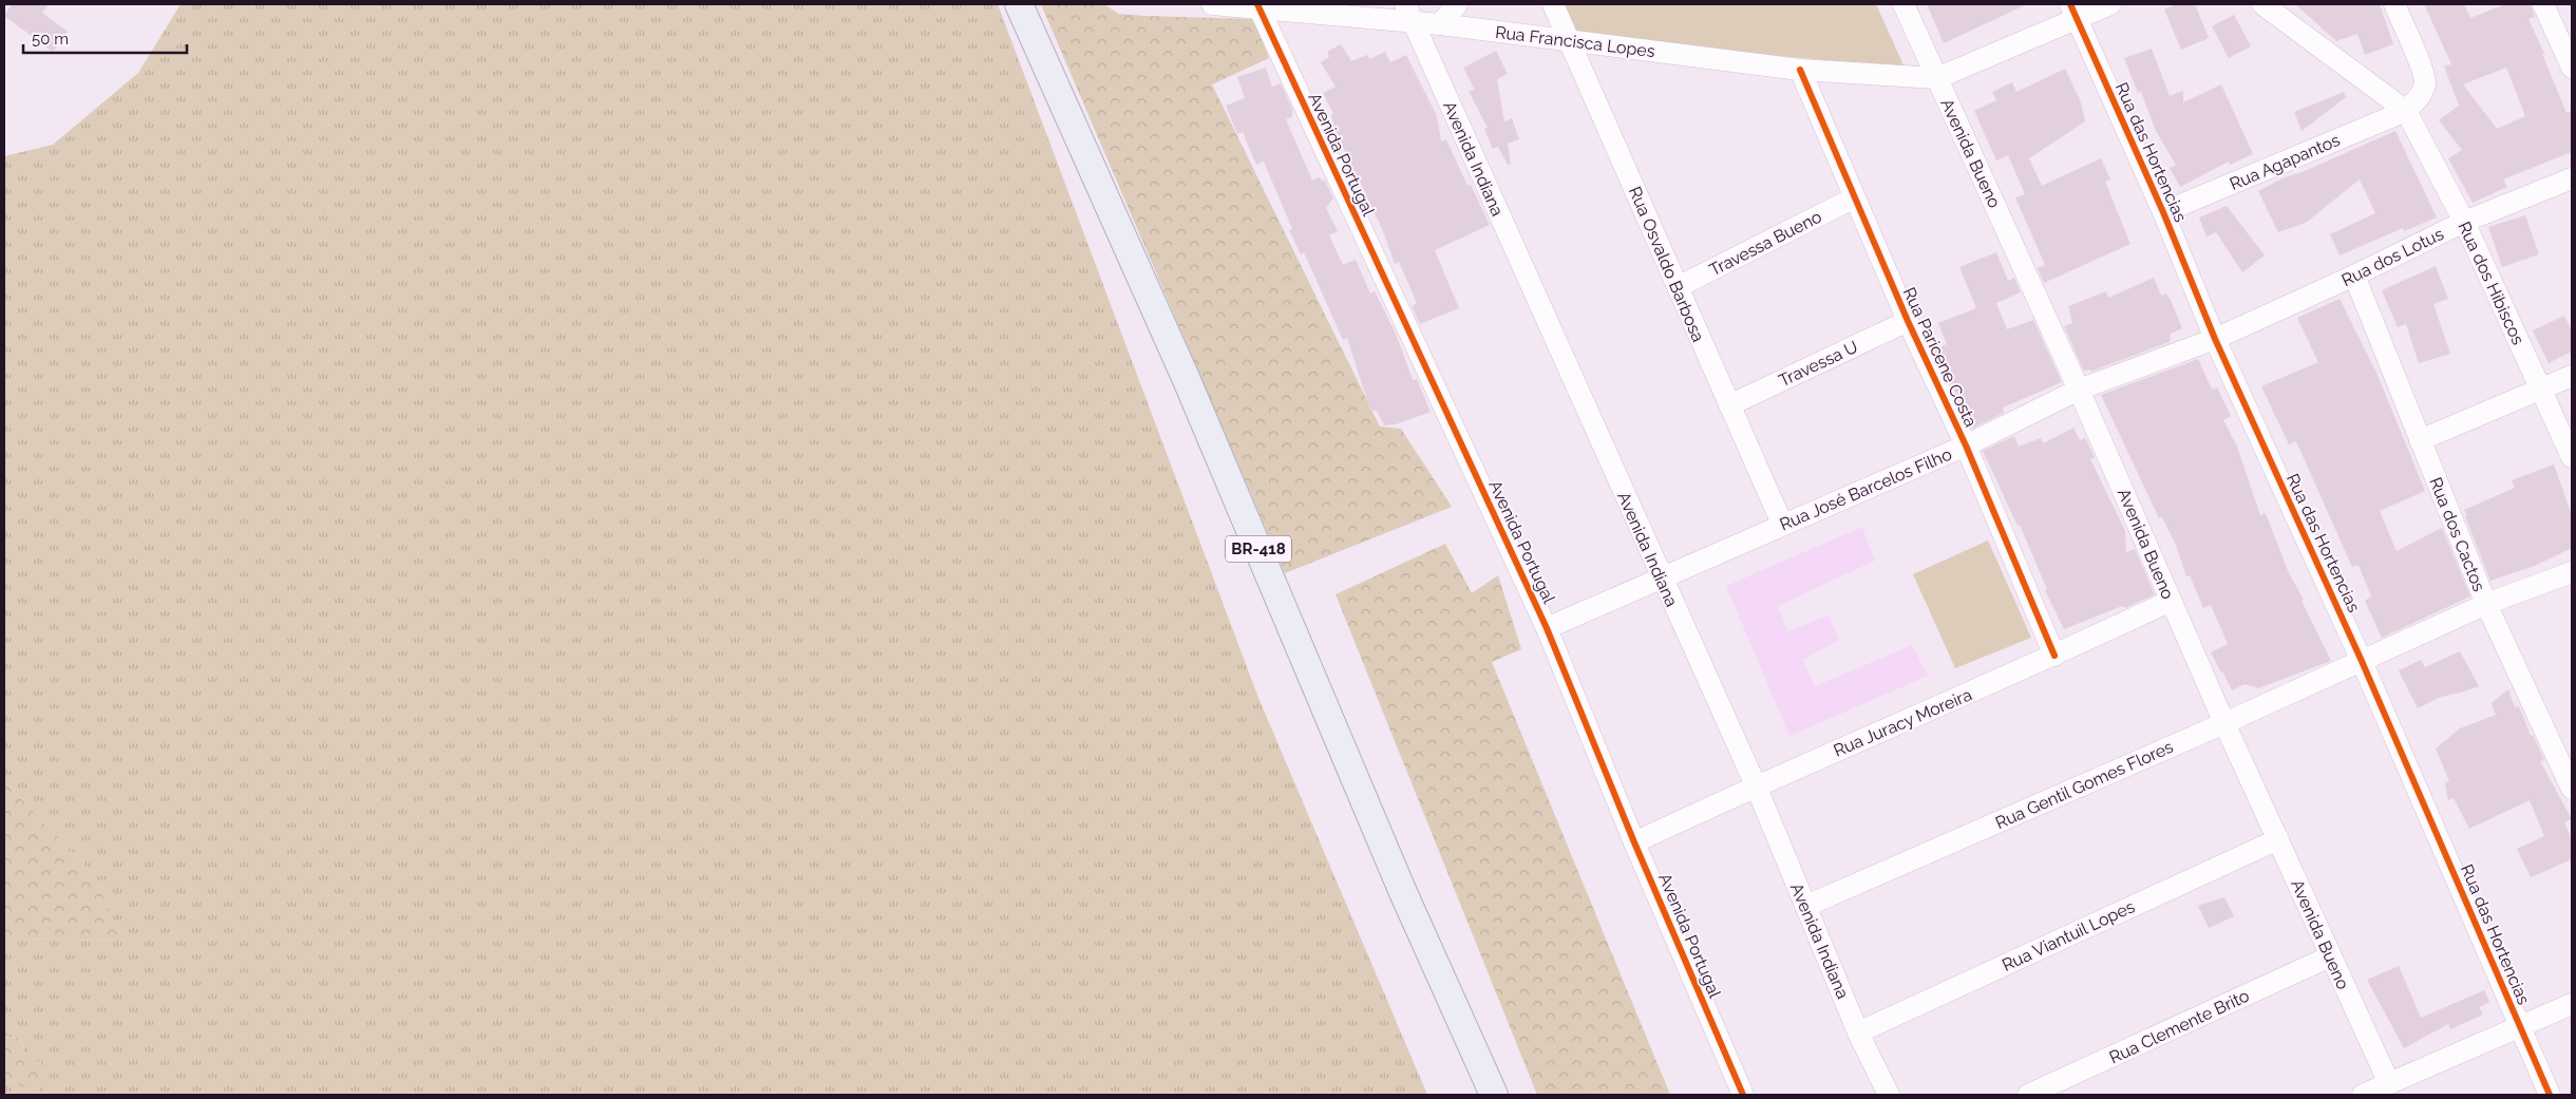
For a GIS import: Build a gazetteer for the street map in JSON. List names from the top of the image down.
{
  "streets": {
    "main road": ["BR-418"],
    "street": [
      "Rua Francisca Lopes",
      "Rua das Hortencias",
      "Avenida Bueno",
      "Avenida Portugal",
      "Avenida Indiana",
      "Rua Agapantos",
      "Travessa Bueno",
      "Rua dos Lotus",
      "Rua Osvaldo Barbosa",
      "Rua dos Hibiscos",
      "Rua Paricene Costa",
      "Travessa U",
      "Rua José Barcelos Filho",
      "Rua dos Cactos",
      "Rua Juracy Moreira",
      "Rua Gentil Gomes Flores",
      "Rua Viantuil Lopes",
      "Rua Clemente Brito"
    ]
  },
  "crossings": [
    ["Rua Francisca Lopes", "Avenida Bueno"],
    ["Rua Francisca Lopes", "Avenida Portugal"],
    ["Rua Francisca Lopes", "Avenida Indiana"],
    ["Rua Francisca Lopes", "Rua Osvaldo Barbosa"],
    ["Rua Francisca Lopes", "Rua Paricene Costa"],
    ["Rua das Hortencias", "Rua Agapantos"],
    ["Rua das Hortencias", "Rua dos Lotus"],
    ["Rua das Hortencias", "Rua José Barcelos Filho"],
    ["Rua das Hortencias", "Rua Gentil Gomes Flores"],
    ["Avenida Bueno", "Rua José Barcelos Filho"],
    ["Avenida Bueno", "Rua Juracy Moreira"],
    ["Avenida Bueno", "Rua Gentil Gomes Flores"],
    ["Avenida Bueno", "Rua Viantuil Lopes"],
    ["Avenida Bueno", "Rua Clemente Brito"],
    ["Avenida Portugal", "Rua José Barcelos Filho"],
    ["Avenida Portugal", "Rua Juracy Moreira"],
    ["Avenida Indiana", "Rua José Barcelos Filho"],
    ["Avenida Indiana", "Rua Juracy Moreira"],
    ["Avenida Indiana", "Rua Gentil Gomes Flores"],
    ["Avenida Indiana", "Rua Viantuil Lopes"],
    ["Rua Agapantos", "Rua dos Hibiscos"],
    ["Travessa Bueno", "Rua Osvaldo Barbosa"],
    ["Travessa Bueno", "Rua Paricene Costa"],
    ["Rua dos Lotus", "Rua dos Hibiscos"],
    ["Rua dos Lotus", "Rua José Barcelos Filho"],
    ["Rua dos Lotus", "Rua dos Cactos"],
    ["Rua Osvaldo Barbosa", "Travessa U"],
    ["Rua Osvaldo Barbosa", "Rua José Barcelos Filho"],
    ["Rua Paricene Costa", "Travessa U"],
    ["Rua Paricene Costa", "Rua José Barcelos Filho"],
    ["Rua Paricene Costa", "Rua Juracy Moreira"],
    ["Rua dos Cactos", "Rua Gentil Gomes Flores"]
  ],
  "scale_bar": "50 m"
}
